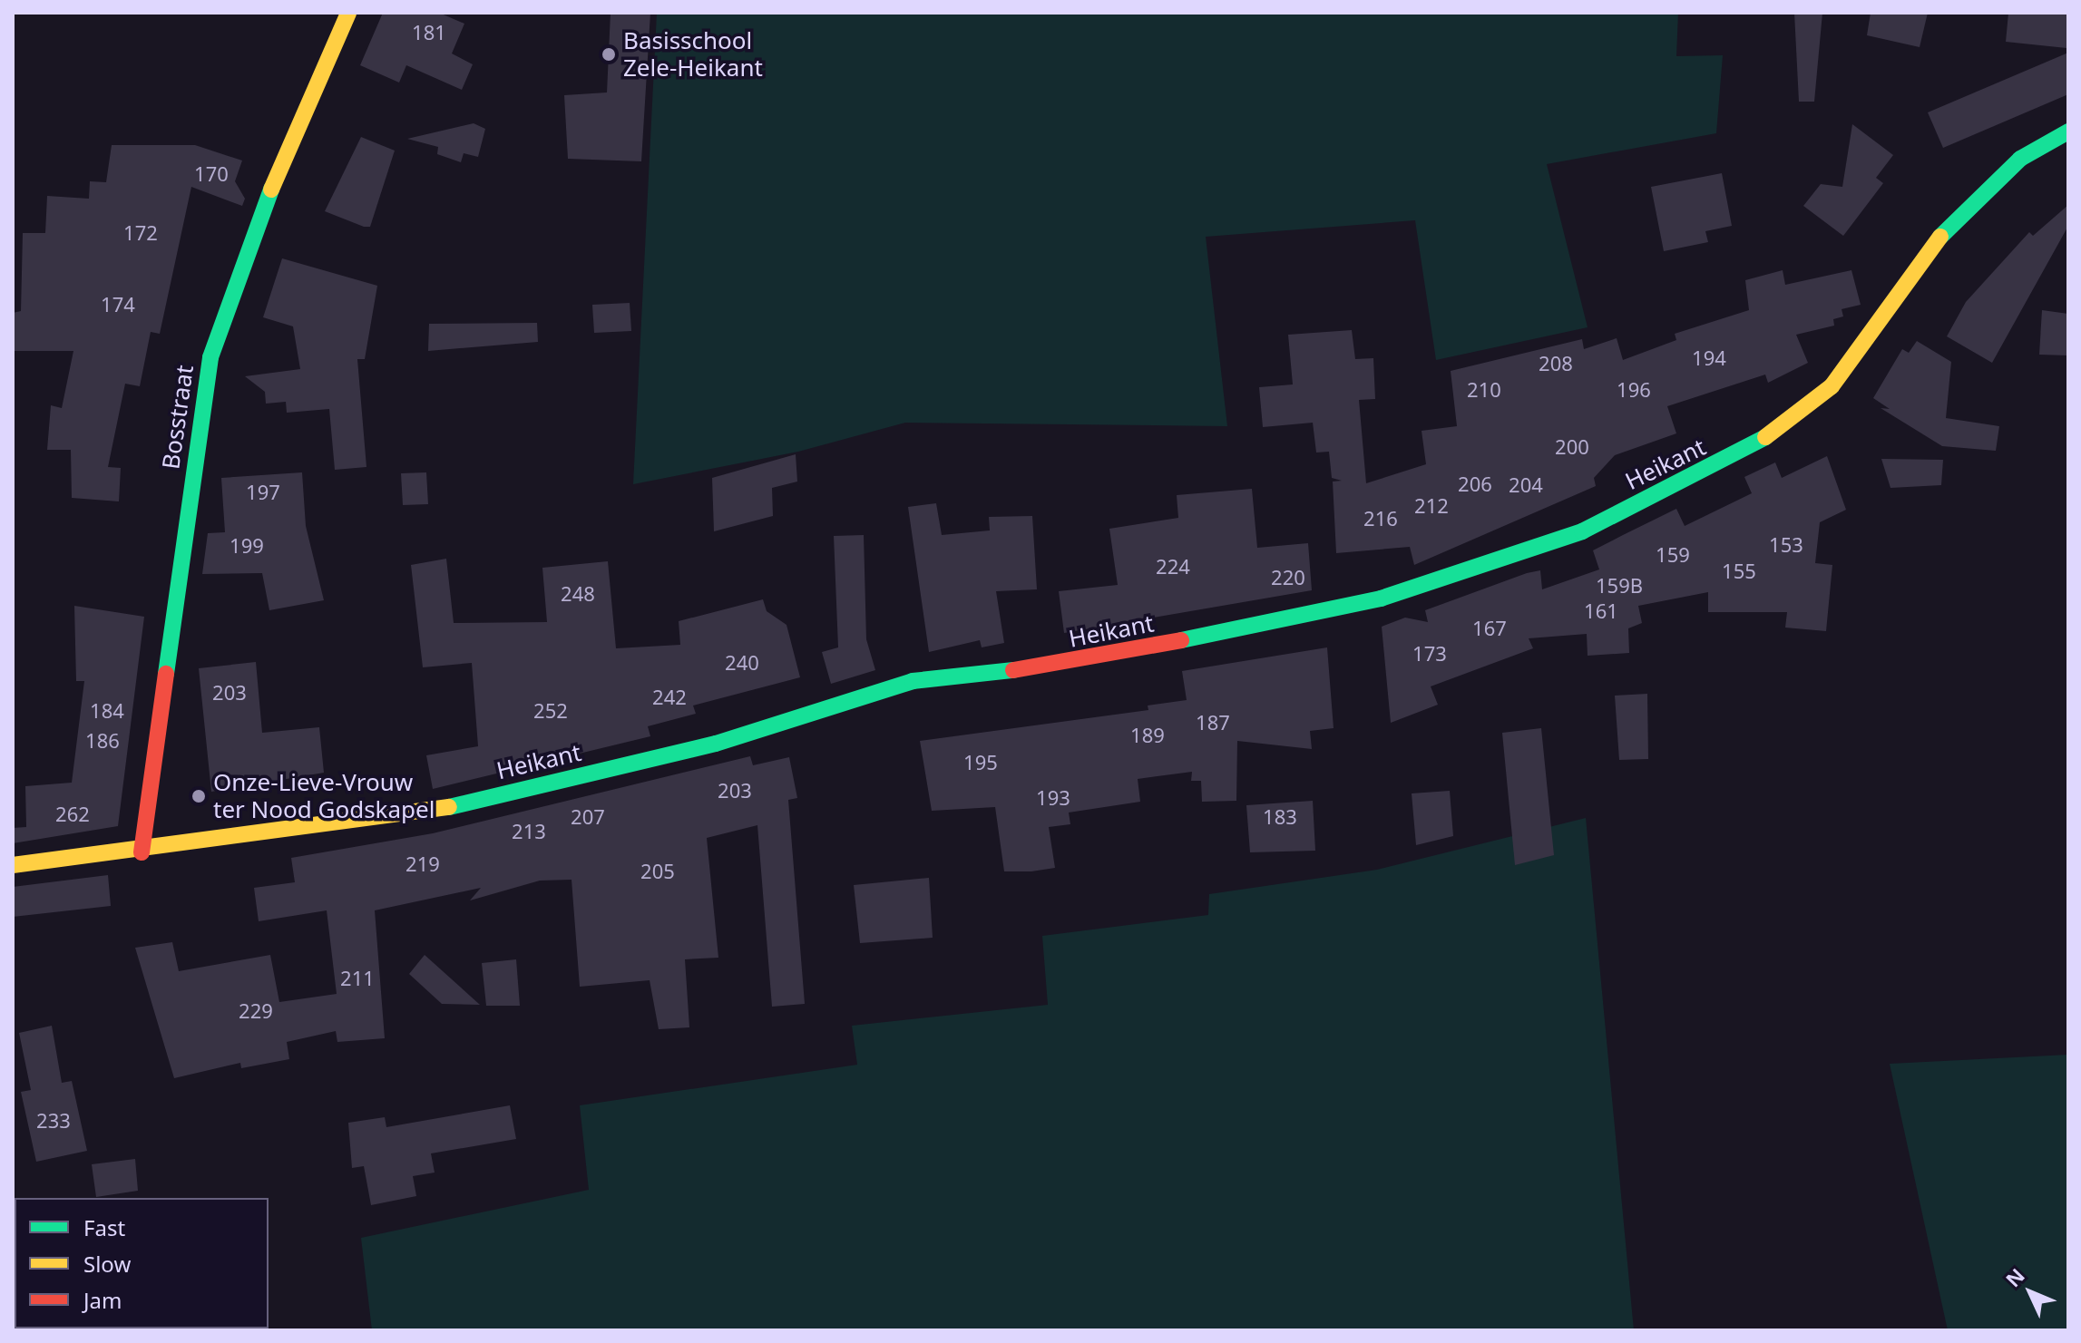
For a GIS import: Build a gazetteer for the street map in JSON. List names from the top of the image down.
{
  "streets": {
    "street": ["Bosstraat", "Heikant"]
  },
  "crossings": [
    ["Bosstraat", "Heikant"]
  ],
  "places": ["Basisschool Zele-Heikant", "Onze-Lieve-Vrouw ter Nood Godskapel"],
  "house_numbers": [
    "181",
    "170",
    "172",
    "174",
    "194",
    "208",
    "210",
    "196",
    "200",
    "206",
    "204",
    "197",
    "212",
    "216",
    "153",
    "199",
    "159",
    "224",
    "155",
    "220",
    "159B",
    "248",
    "161",
    "167",
    "173",
    "240",
    "203",
    "242",
    "184",
    "252",
    "187",
    "189",
    "186",
    "195",
    "203",
    "193",
    "262",
    "207",
    "183",
    "213",
    "219",
    "205",
    "211",
    "229",
    "233"
  ],
  "legend": ["Fast", "Slow", "Jam"],
  "north": "top left"
}
